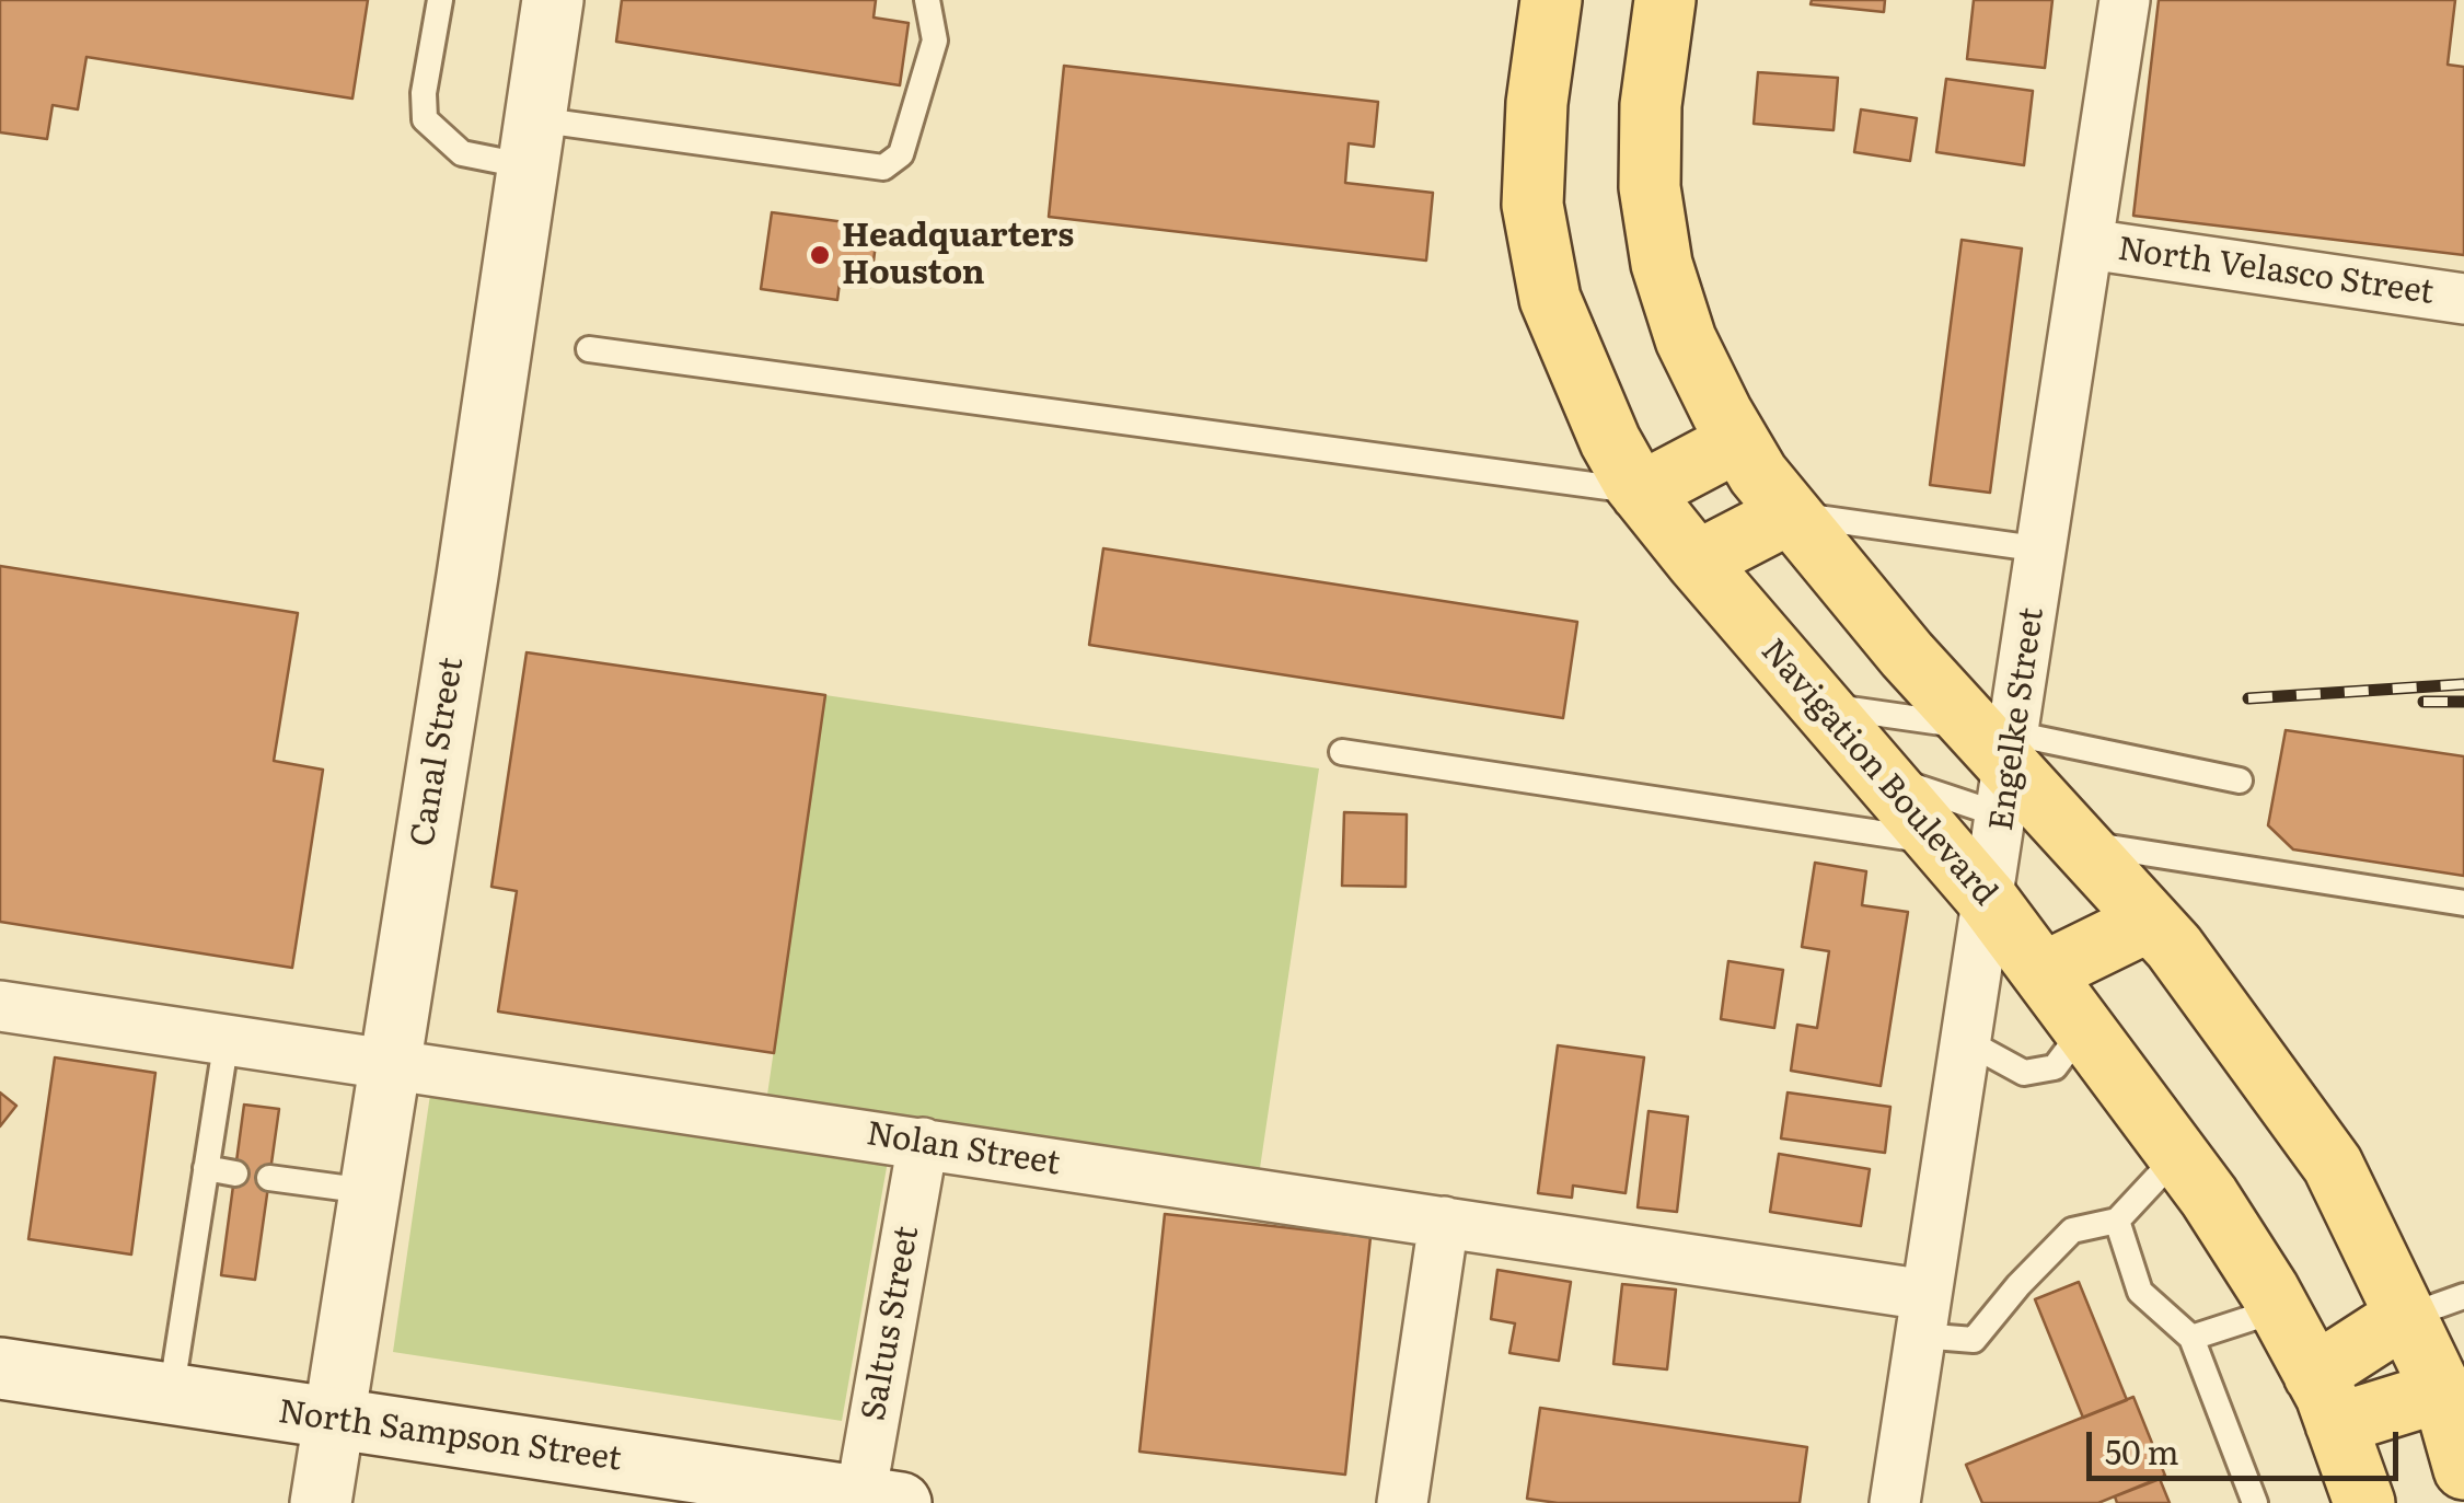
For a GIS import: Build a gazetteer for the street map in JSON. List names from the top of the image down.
{
  "streets": {
    "main road": ["Navigation Boulevard"],
    "street": [
      "North Velasco Street",
      "Engelke Street",
      "Canal Street",
      "Nolan Street",
      "Saltus Street",
      "North Sampson Street"
    ]
  },
  "crossings": [
    ["North Velasco Street", "Engelke Street"],
    ["Engelke Street", "Navigation Boulevard"],
    ["Engelke Street", "Nolan Street"],
    ["Canal Street", "Nolan Street"],
    ["Canal Street", "North Sampson Street"],
    ["Nolan Street", "Saltus Street"],
    ["Saltus Street", "North Sampson Street"]
  ],
  "places": ["Headquarters Houston"],
  "scale_bar": "50 m"
}
